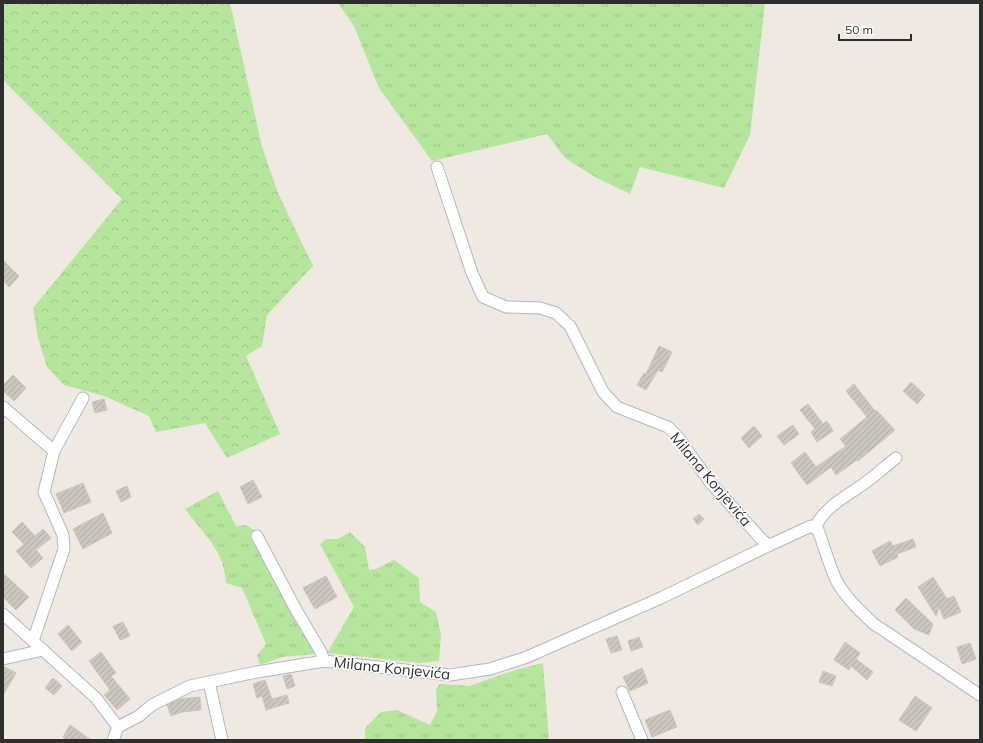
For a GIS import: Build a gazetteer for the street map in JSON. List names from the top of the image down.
{
  "streets": {
    "street": ["Milana Konjevića"]
  },
  "scale_bar": "50 m"
}
